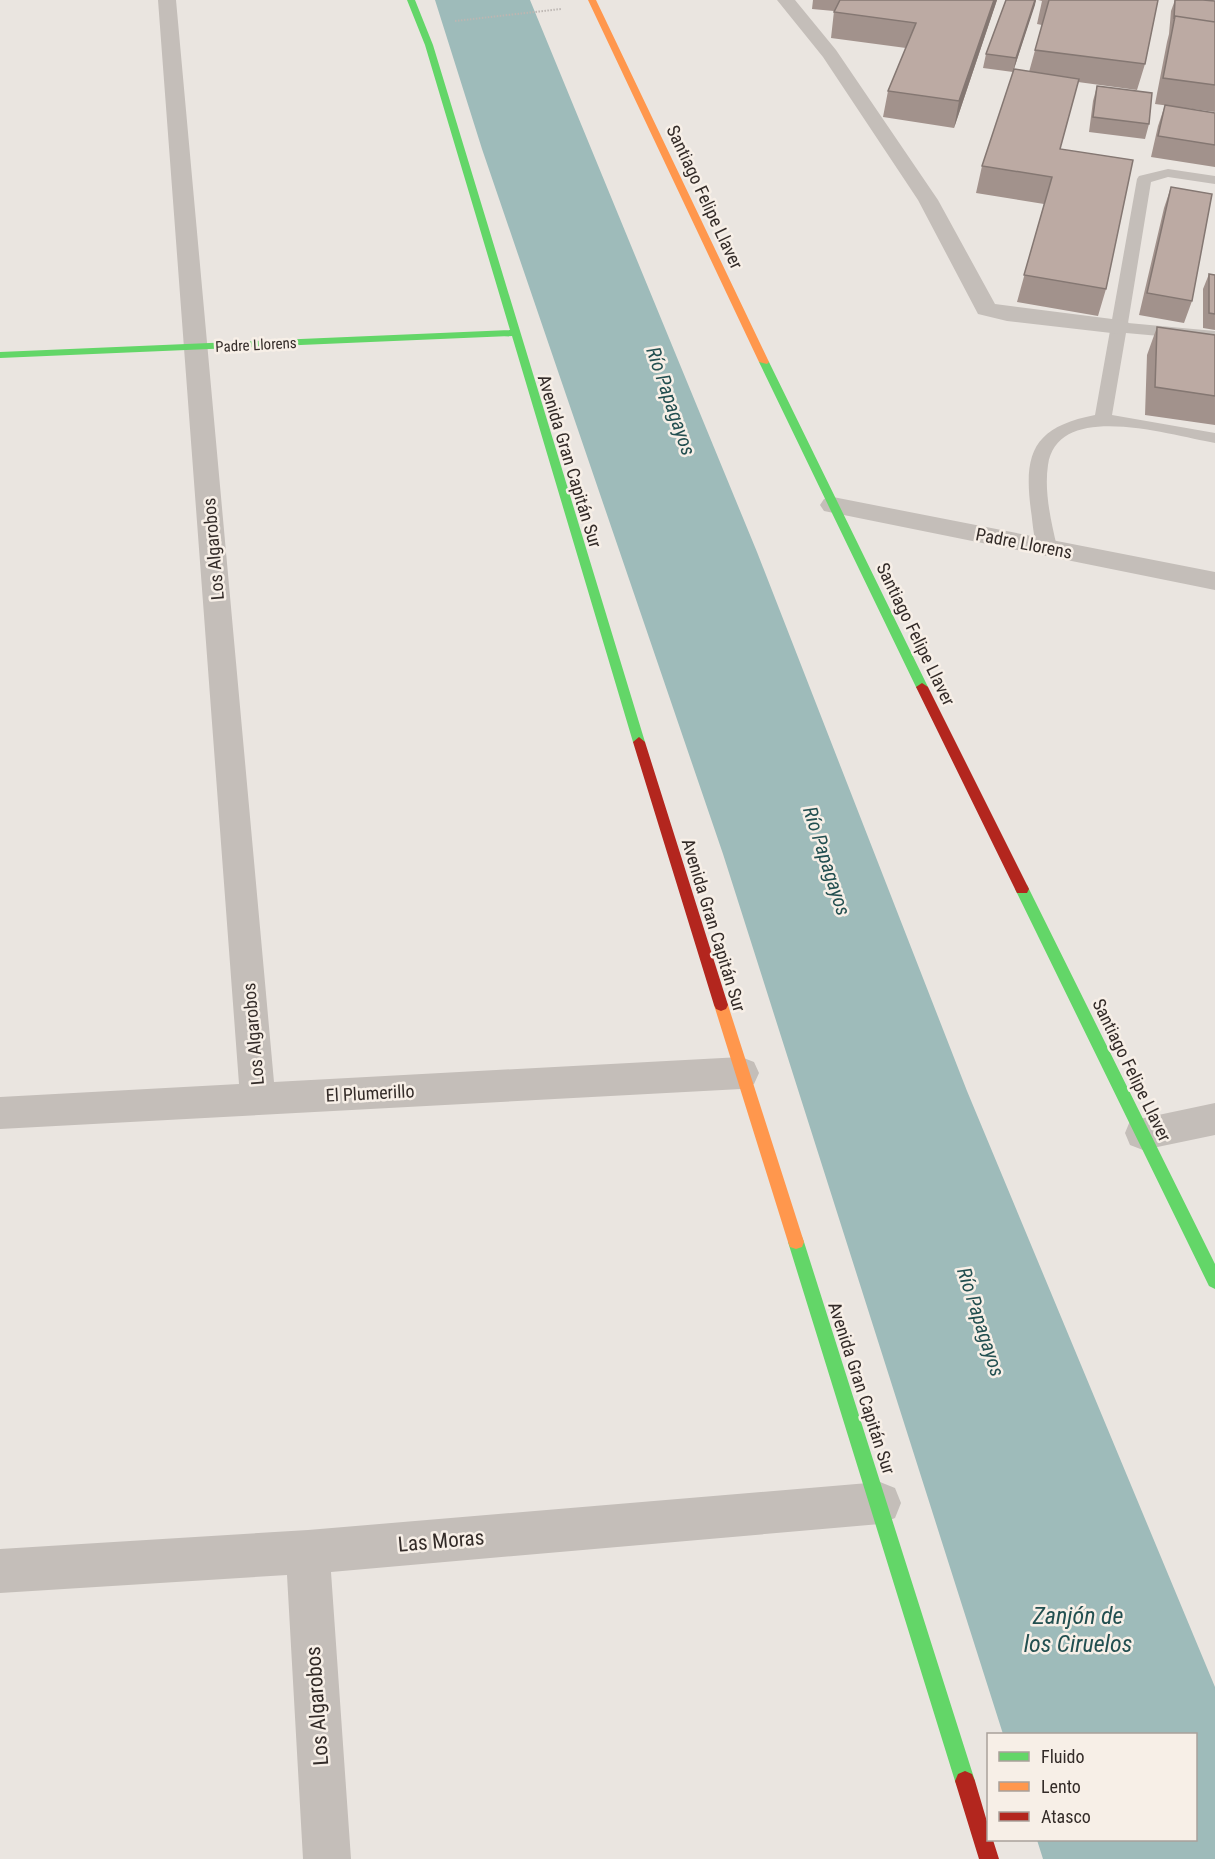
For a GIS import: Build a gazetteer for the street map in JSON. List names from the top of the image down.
{
  "streets": {
    "street": [
      "Santiago Felipe Llaver",
      "Padre Llorens",
      "Avenida Gran Capitán Sur",
      "Los Algarobos",
      "El Plumerillo",
      "Las Moras"
    ]
  },
  "crossings": [
    ["Santiago Felipe Llaver", "Padre Llorens"],
    ["Padre Llorens", "Avenida Gran Capitán Sur"],
    ["Padre Llorens", "Los Algarobos"],
    ["Avenida Gran Capitán Sur", "El Plumerillo"],
    ["Avenida Gran Capitán Sur", "Las Moras"],
    ["Los Algarobos", "El Plumerillo"],
    ["Los Algarobos", "Las Moras"]
  ],
  "water": ["Río Papagayos", "Zanjón de los Ciruelos"],
  "legend": ["Fluido", "Lento", "Atasco"]
}
